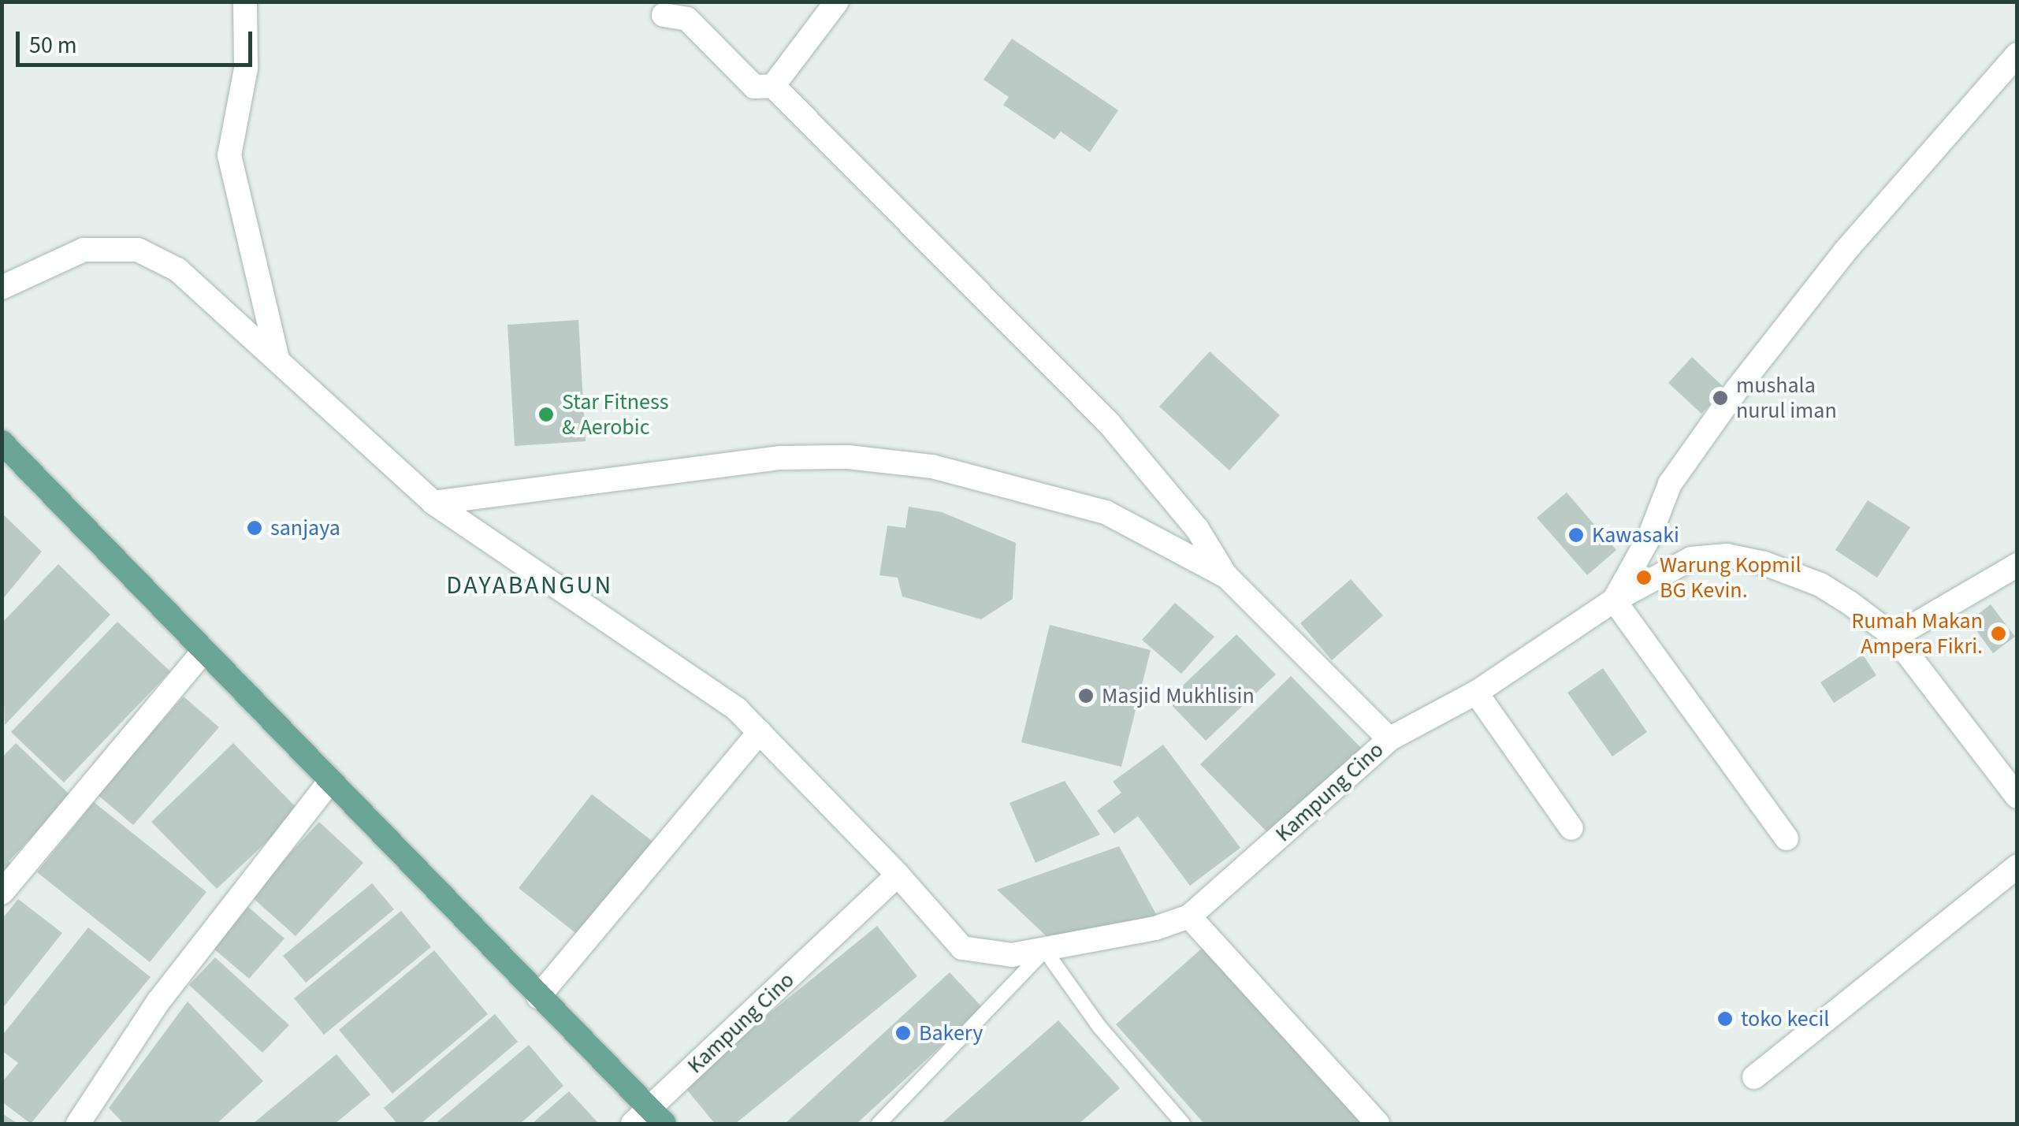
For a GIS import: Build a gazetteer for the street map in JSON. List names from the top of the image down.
{
  "streets": {
    "street": ["Kampung Cino"]
  },
  "districts": ["DAYABANGUN"],
  "places": [
    "mushala nurul iman",
    "Star Fitness & Aerobic",
    "sanjaya",
    "Kawasaki",
    "Warung Kopmil BG Kevin.",
    "Rumah Makan Ampera Fikri.",
    "Masjid Mukhlisin",
    "toko kecil",
    "Bakery"
  ],
  "scale_bar": "50 m"
}
